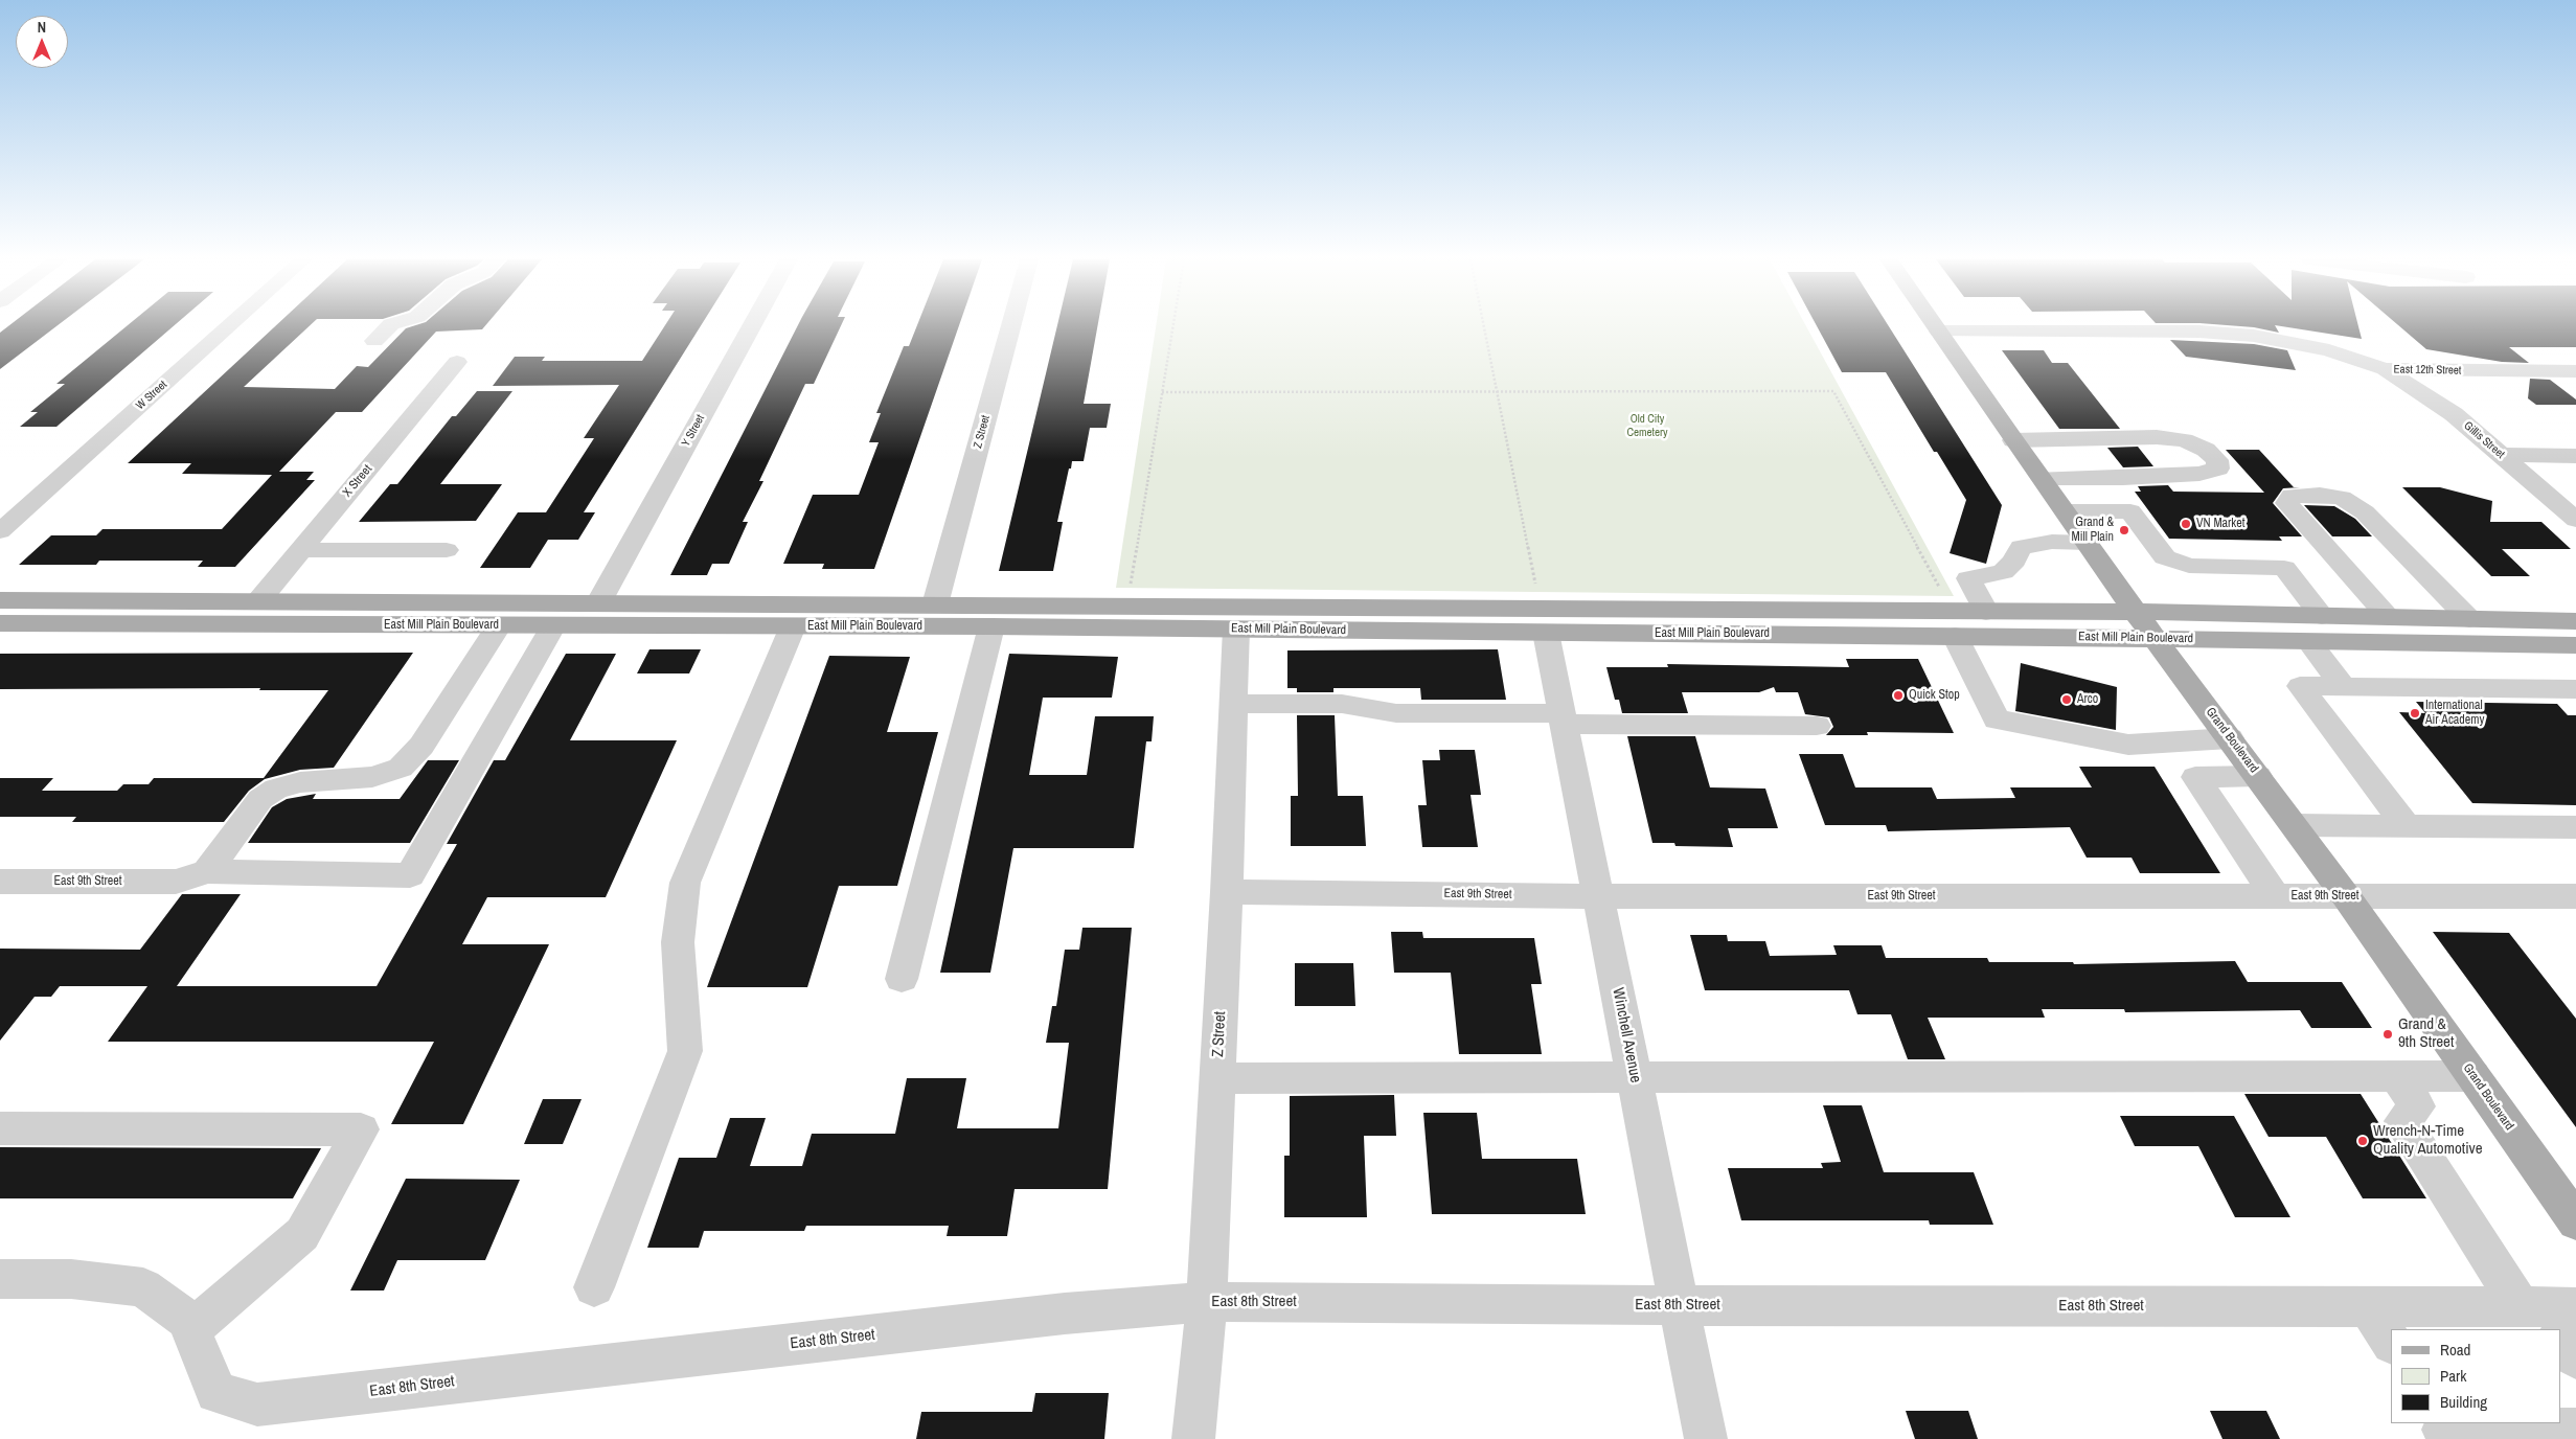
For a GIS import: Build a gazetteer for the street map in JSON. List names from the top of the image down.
{
  "streets": {
    "main road": ["East Mill Plain Boulevard", "Grand Boulevard"],
    "street": [
      "East 12th Street",
      "W Street",
      "Y Street",
      "Z Street",
      "Gillis Street",
      "X Street",
      "East 9th Street",
      "Winchell Avenue",
      "East 8th Street"
    ]
  },
  "crossings": [
    ["East 12th Street", "Gillis Street"],
    ["East 12th Street", "Grand Boulevard"],
    ["Y Street", "East Mill Plain Boulevard"],
    ["Z Street", "East Mill Plain Boulevard"],
    ["Z Street", "East 9th Street"],
    ["Z Street", "East 8th Street"],
    ["X Street", "East Mill Plain Boulevard"],
    ["East Mill Plain Boulevard", "Grand Boulevard"],
    ["East Mill Plain Boulevard", "East 9th Street"],
    ["East Mill Plain Boulevard", "Winchell Avenue"],
    ["Grand Boulevard", "East 9th Street"],
    ["East 9th Street", "Winchell Avenue"],
    ["Winchell Avenue", "East 8th Street"]
  ],
  "parks": ["Old City Cemetery"],
  "places": [
    "VN Market",
    "Grand & Mill Plain",
    "Quick Stop",
    "Arco",
    "International Air Academy",
    "Grand & 9th Street",
    "Wrench-N-Time Quality Automotive"
  ],
  "legend": ["Road", "Park", "Building"],
  "north": "top"
}
